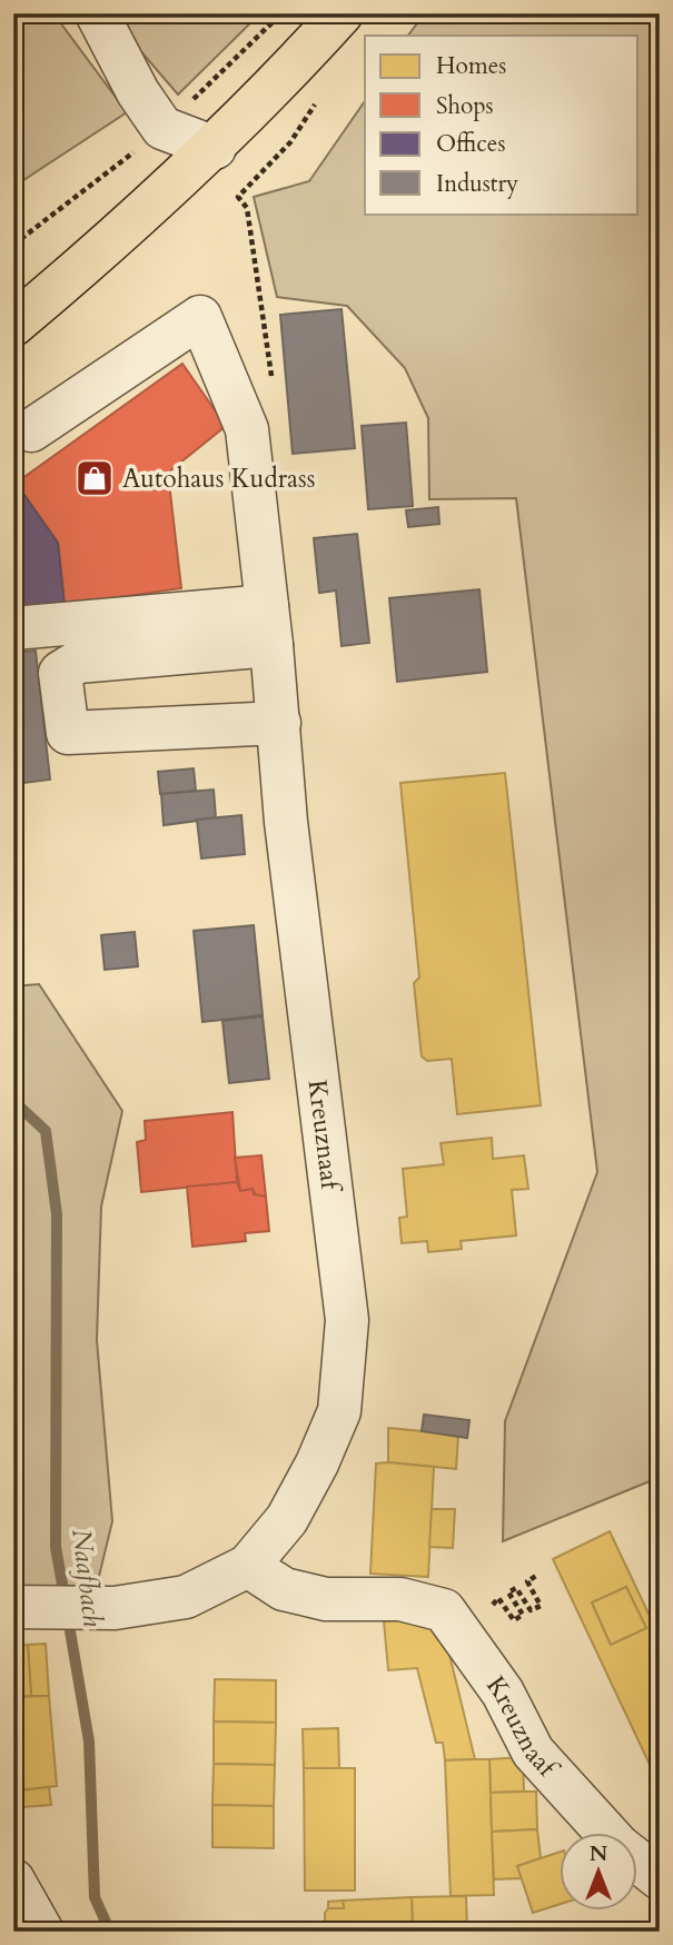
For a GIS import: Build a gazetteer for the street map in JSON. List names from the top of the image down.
{
  "streets": {
    "street": ["Kreuznaaf"]
  },
  "water": ["Naafbach"],
  "places": {
    "shop": ["Autohaus Kudrass"]
  },
  "legend": [
    "Homes",
    "Shops",
    "Offices",
    "Industry"
  ],
  "north": "top"
}
